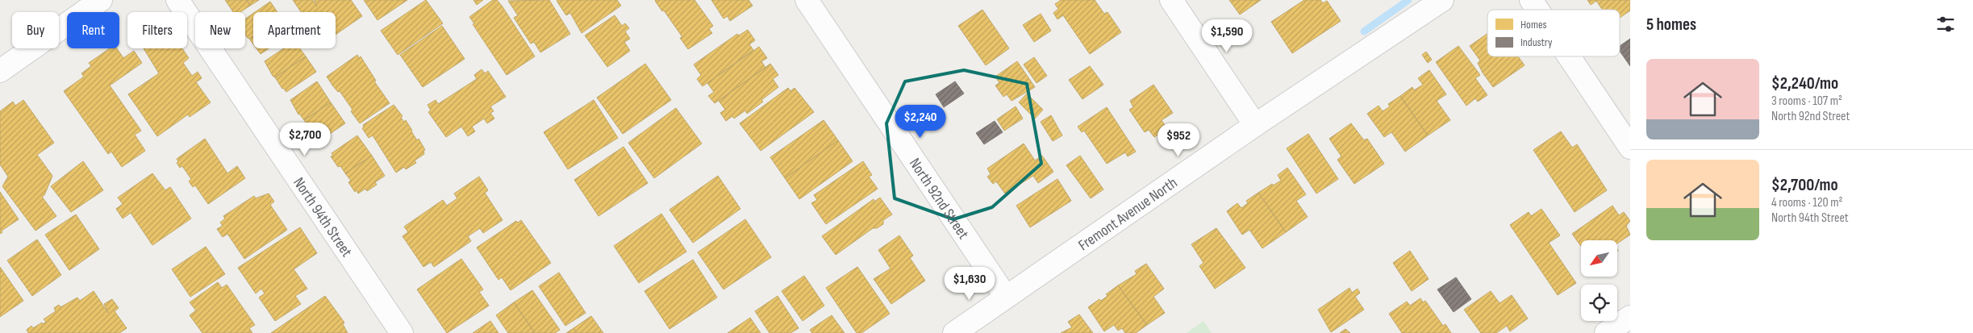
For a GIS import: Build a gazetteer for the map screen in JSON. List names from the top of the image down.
{
  "streets": {
    "street": ["North 92nd Street", "Fremont Avenue North", "North 94th Street"]
  },
  "crossings": [
    ["North 92nd Street", "Fremont Avenue North"]
  ],
  "legend": ["Homes", "Industry"],
  "north": "bottom left",
  "page": {
    "heading": "5 homes",
    "chip": [
      "Buy",
      "Rent",
      "Filters",
      "New",
      "Apartment"
    ],
    "price": [
      "$1,590",
      "$2,240",
      "$2,700",
      "$952",
      "$1,630"
    ],
    "list": [
      {
        "name": "$2,240/mo",
        "note": "3 rooms · 107 m² · North 92nd Street"
      },
      {
        "name": "$2,700/mo",
        "note": "4 rooms · 120 m² · North 94th Street"
      }
    ]
  }
}
